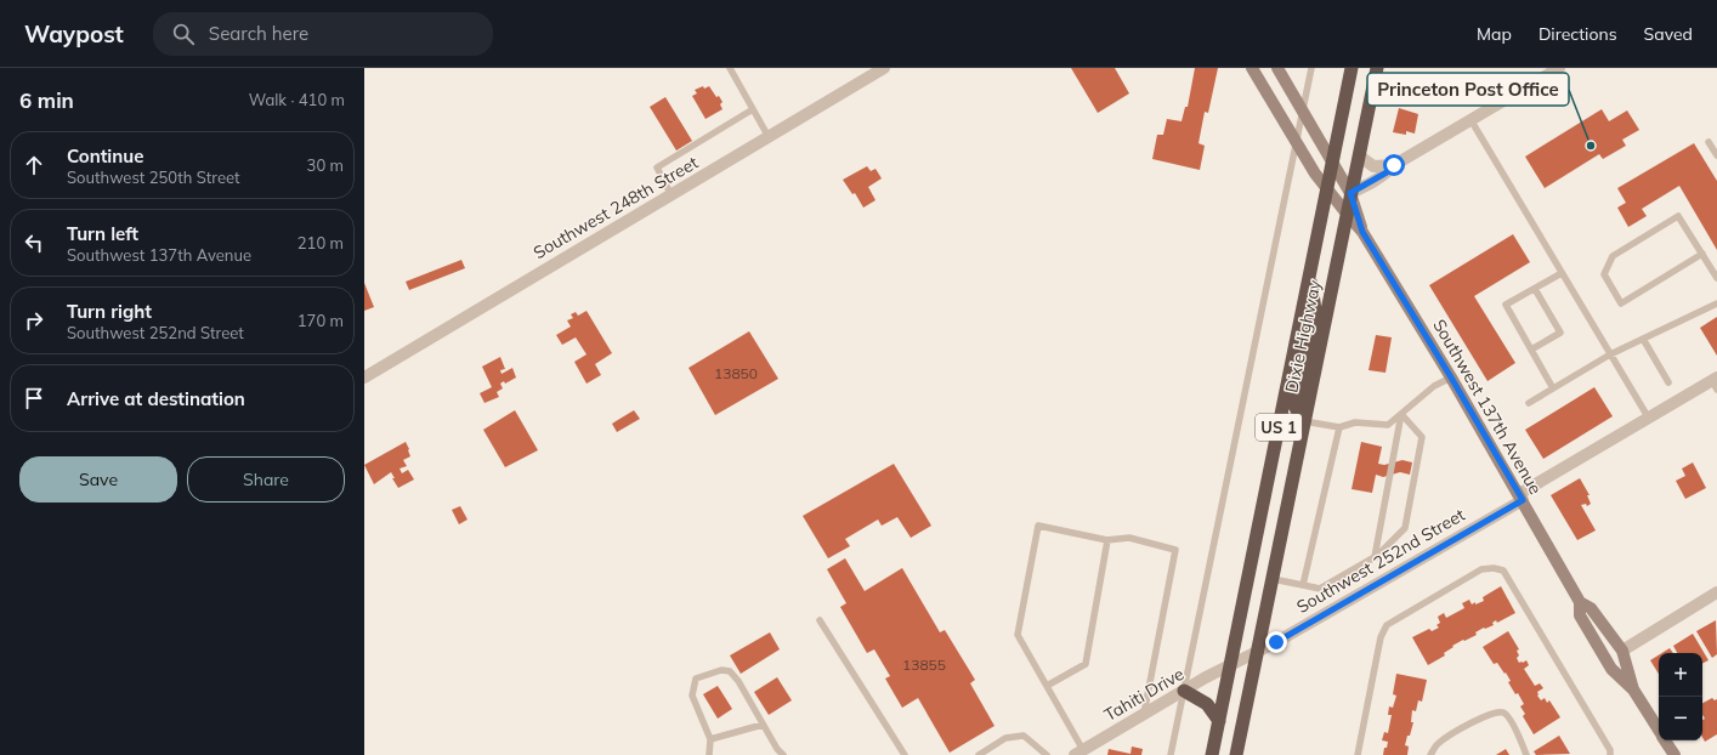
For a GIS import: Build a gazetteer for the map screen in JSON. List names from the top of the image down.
{
  "streets": {
    "highway": ["Dixie Highway", "US 1"],
    "main road": ["Southwest 137th Avenue"],
    "street": ["Southwest 248th Street", "Southwest 252nd Street", "Tahiti Drive"]
  },
  "crossings": [
    ["Dixie Highway", "Southwest 137th Avenue"],
    ["Dixie Highway", "Southwest 252nd Street"],
    ["Dixie Highway", "Tahiti Drive"],
    ["Southwest 137th Avenue", "Southwest 252nd Street"],
    ["Southwest 252nd Street", "Tahiti Drive"]
  ],
  "places": ["Princeton Post Office"],
  "house_numbers": ["13850", "13855"],
  "page": {
    "header": "Waypost",
    "search": "Search here",
    "nav": ["Map", "Directions", "Saved"],
    "heading": ["6 min", "Walk · 410 m"],
    "list": [
      ["Continue", "Southwest 250th Street", "30 m"],
      ["Turn left", "Southwest 137th Avenue", "210 m"],
      ["Turn right", "Southwest 252nd Street", "170 m"],
      "Arrive at destination"
    ],
    "buttons": ["Save", "Share"],
    "map_buttons": ["+", "−"]
  }
}
